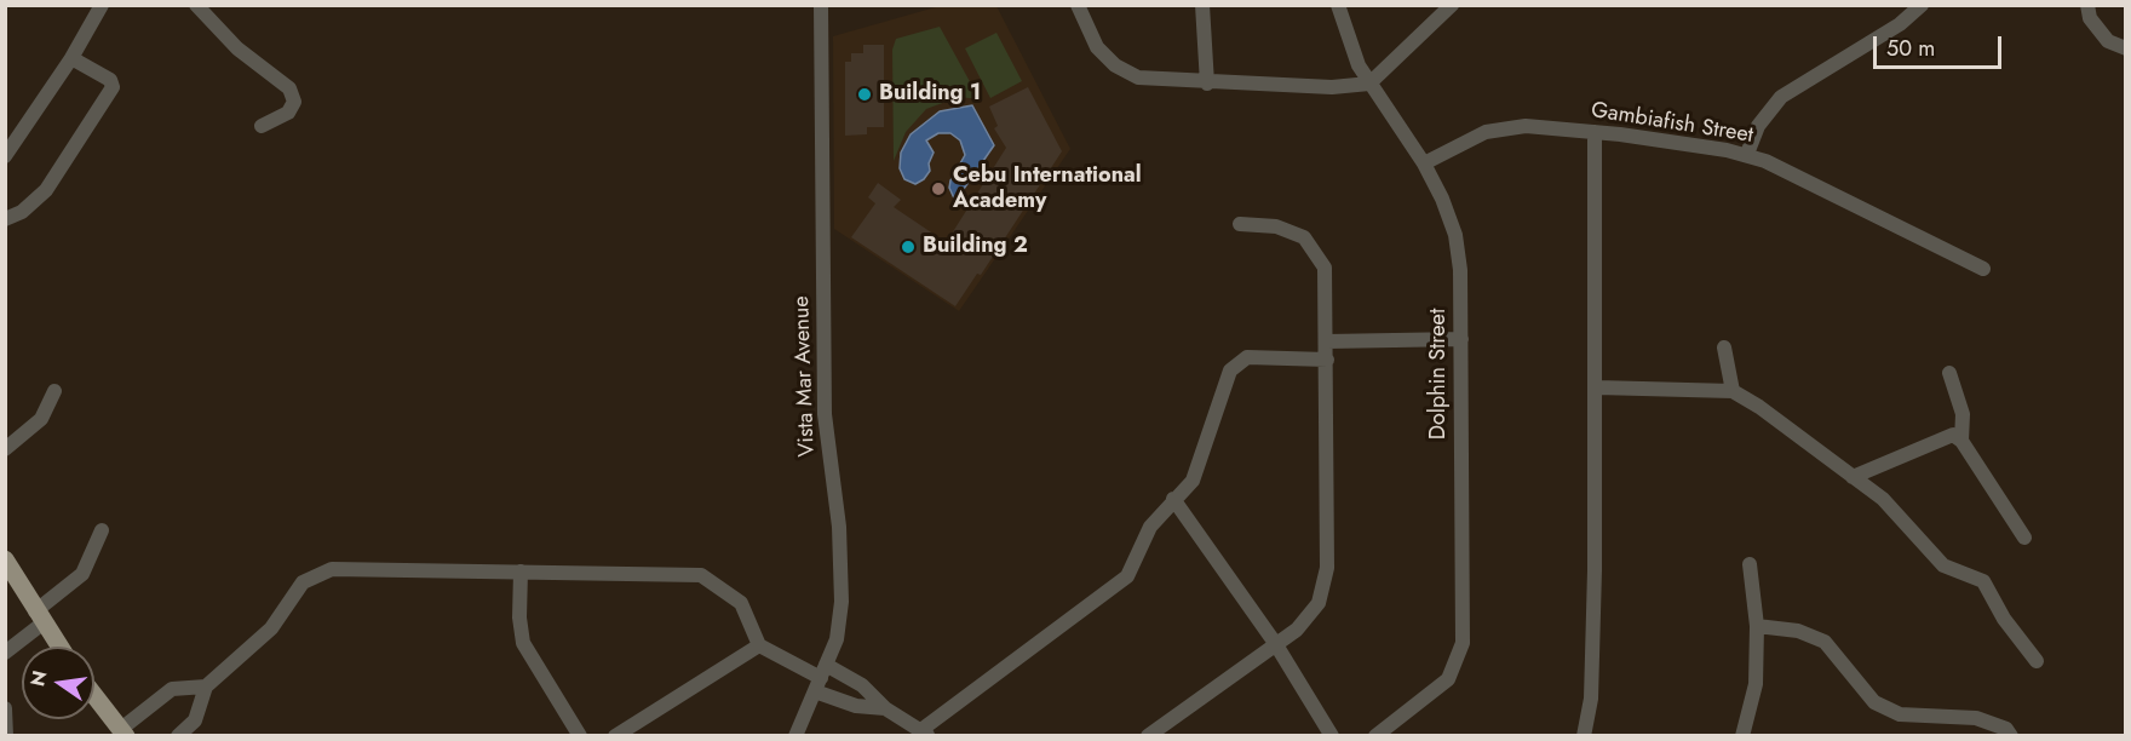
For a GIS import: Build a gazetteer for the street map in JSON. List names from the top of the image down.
{
  "streets": {
    "street": ["Gambiafish Street", "Dolphin Street", "Vista Mar Avenue"]
  },
  "crossings": [
    ["Gambiafish Street", "Dolphin Street"]
  ],
  "places": ["Building 1", "Cebu International Academy", "Building 2"],
  "scale_bar": "50 m",
  "north": "left"
}
